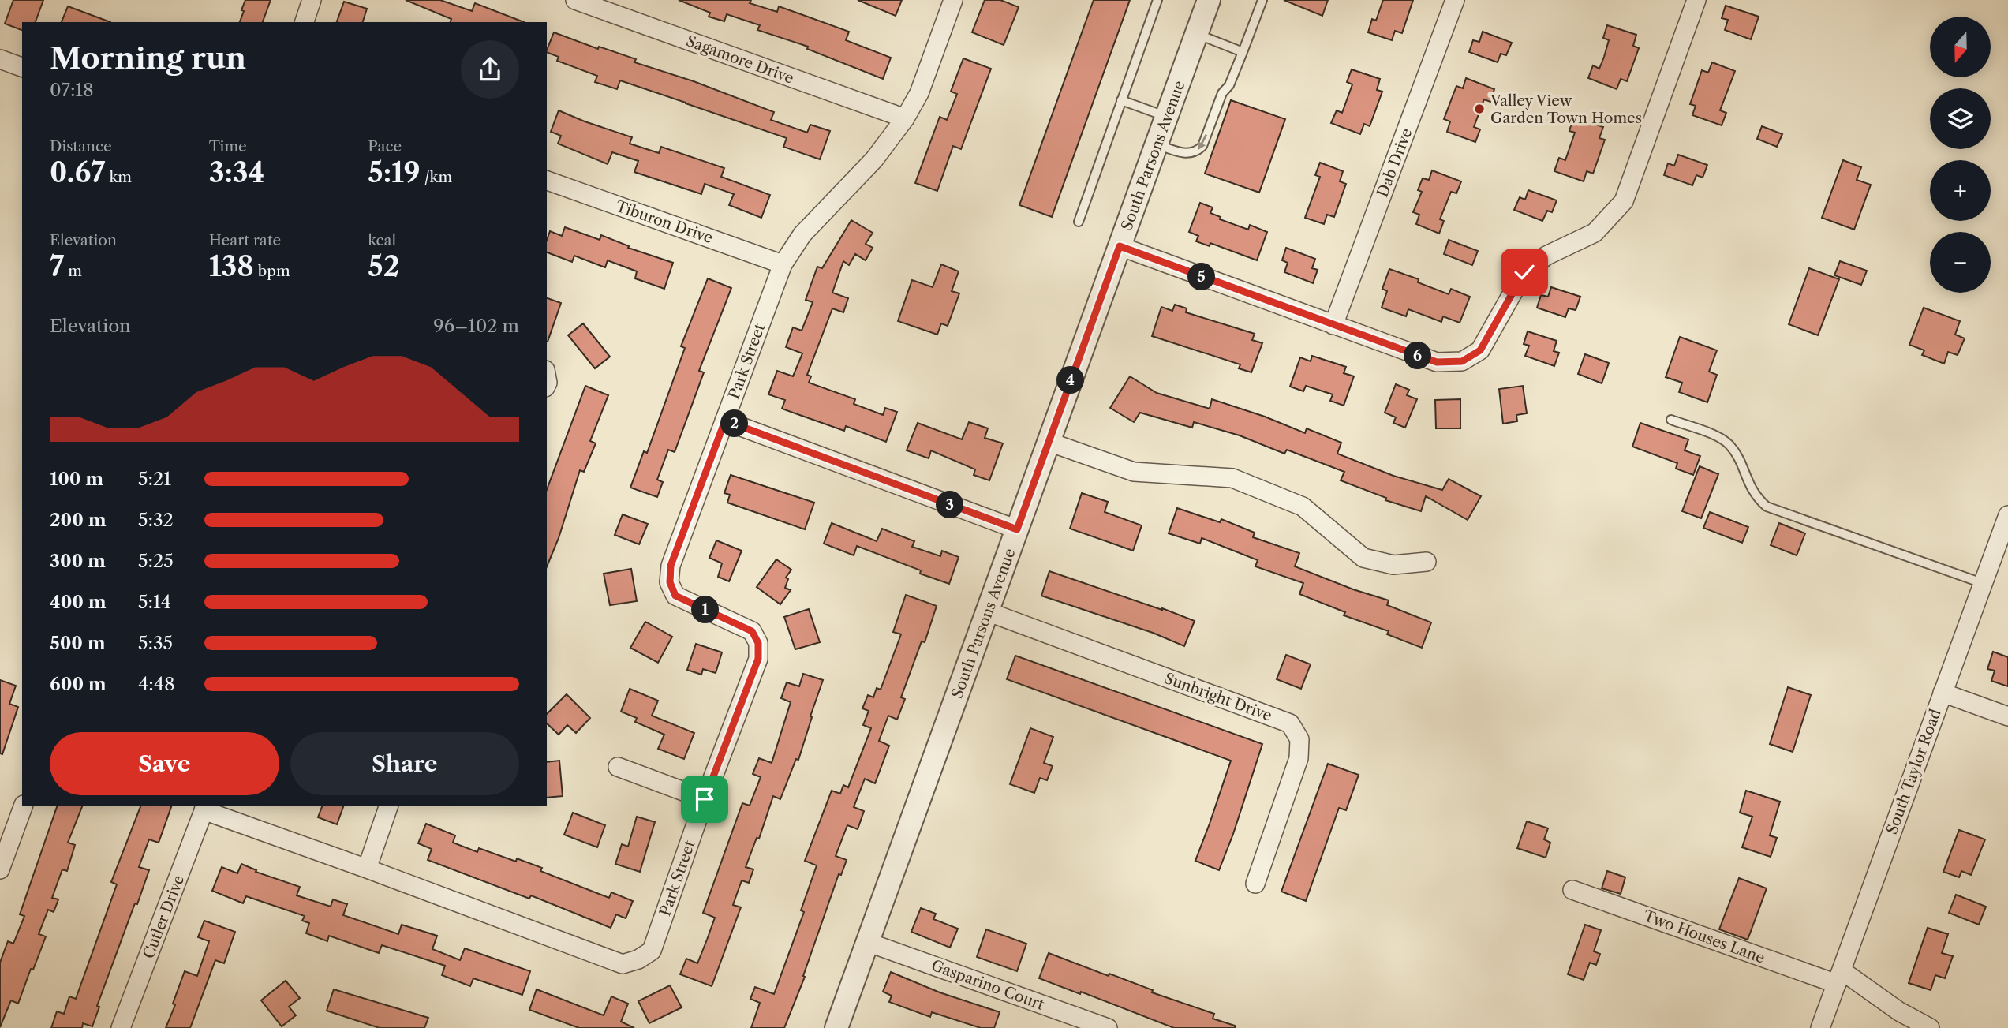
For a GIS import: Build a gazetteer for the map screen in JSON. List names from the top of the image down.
{
  "streets": {
    "street": [
      "Sagamore Drive",
      "South Parsons Avenue",
      "Dab Drive",
      "Tiburon Drive",
      "Park Street",
      "Sunbright Drive",
      "South Taylor Road",
      "Cutler Drive",
      "Two Houses Lane",
      "Gasparino Court"
    ]
  },
  "crossings": [
    ["Sagamore Drive", "Park Street"],
    ["South Parsons Avenue", "Sunbright Drive"],
    ["South Parsons Avenue", "Gasparino Court"],
    ["Tiburon Drive", "Park Street"],
    ["Park Street", "Cutler Drive"],
    ["South Taylor Road", "Two Houses Lane"]
  ],
  "places": ["Valley View Garden Town Homes"],
  "north": "bottom",
  "page": {
    "map_buttons": ["+", "−"],
    "heading": ["Morning run", "07:18"],
    "stats": [
      ["Distance", "0.67 km"],
      ["Time", "3:34"],
      ["Pace", "5:19 /km"],
      ["Elevation", "7 m"],
      ["Heart rate", "138 bpm"],
      ["kcal", "52"]
    ],
    "pins": [
      "5",
      "6",
      "4",
      "2",
      "3",
      "1"
    ],
    "chart": ["Elevation", "96–102 m"],
    "list": [
      {
        "name": "100 m",
        "note": "5:21"
      },
      {
        "name": "200 m",
        "note": "5:32"
      },
      {
        "name": "300 m",
        "note": "5:25"
      },
      {
        "name": "400 m",
        "note": "5:14"
      },
      {
        "name": "500 m",
        "note": "5:35"
      },
      {
        "name": "600 m",
        "note": "4:48"
      }
    ],
    "buttons": ["Save", "Share"]
  }
}
